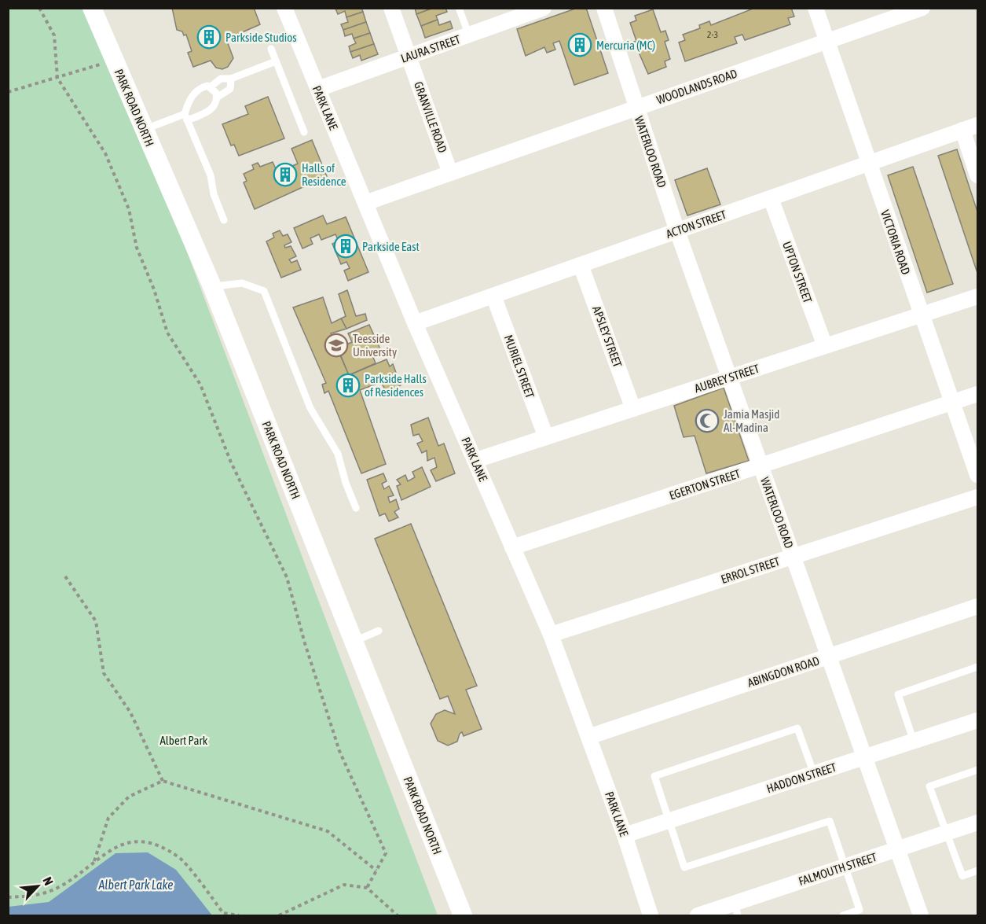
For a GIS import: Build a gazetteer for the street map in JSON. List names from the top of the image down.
{
  "streets": {
    "street": [
      "LAURA STREET",
      "WOODLANDS ROAD",
      "PARK ROAD NORTH",
      "PARK LANE",
      "GRANVILLE ROAD",
      "WATERLOO ROAD",
      "ACTON STREET",
      "VICTORIA ROAD",
      "UPTON STREET",
      "APSLEY STREET",
      "MURIEL STREET",
      "AUBREY STREET",
      "EGERTON STREET",
      "ERROL STREET",
      "ABINGDON ROAD",
      "HADDON STREET",
      "FALMOUTH STREET"
    ]
  },
  "crossings": [
    ["LAURA STREET", "PARK LANE"],
    ["LAURA STREET", "GRANVILLE ROAD"],
    ["WOODLANDS ROAD", "PARK LANE"],
    ["WOODLANDS ROAD", "GRANVILLE ROAD"],
    ["WOODLANDS ROAD", "WATERLOO ROAD"],
    ["WOODLANDS ROAD", "VICTORIA ROAD"],
    ["PARK LANE", "ACTON STREET"],
    ["PARK LANE", "AUBREY STREET"],
    ["PARK LANE", "EGERTON STREET"],
    ["PARK LANE", "ERROL STREET"],
    ["PARK LANE", "ABINGDON ROAD"],
    ["PARK LANE", "HADDON STREET"],
    ["WATERLOO ROAD", "ACTON STREET"],
    ["WATERLOO ROAD", "AUBREY STREET"],
    ["WATERLOO ROAD", "EGERTON STREET"],
    ["WATERLOO ROAD", "ERROL STREET"],
    ["WATERLOO ROAD", "ABINGDON ROAD"],
    ["WATERLOO ROAD", "HADDON STREET"],
    ["WATERLOO ROAD", "FALMOUTH STREET"],
    ["ACTON STREET", "VICTORIA ROAD"],
    ["ACTON STREET", "UPTON STREET"],
    ["ACTON STREET", "APSLEY STREET"],
    ["ACTON STREET", "MURIEL STREET"],
    ["VICTORIA ROAD", "AUBREY STREET"],
    ["VICTORIA ROAD", "EGERTON STREET"],
    ["UPTON STREET", "AUBREY STREET"],
    ["APSLEY STREET", "AUBREY STREET"],
    ["MURIEL STREET", "AUBREY STREET"]
  ],
  "water": ["Albert Park Lake"],
  "parks": ["Albert Park"],
  "places": {
    "building": [
      "Parkside Studios",
      "Mercuria (MC)",
      "Halls of Residence",
      "Parkside East",
      "Parkside Halls of Residences"
    ],
    "school or university": ["Teesside University"],
    "mosque": ["Jamia Masjid Al-Madina"]
  },
  "house_numbers": ["2-3"],
  "north": "top right"
}
